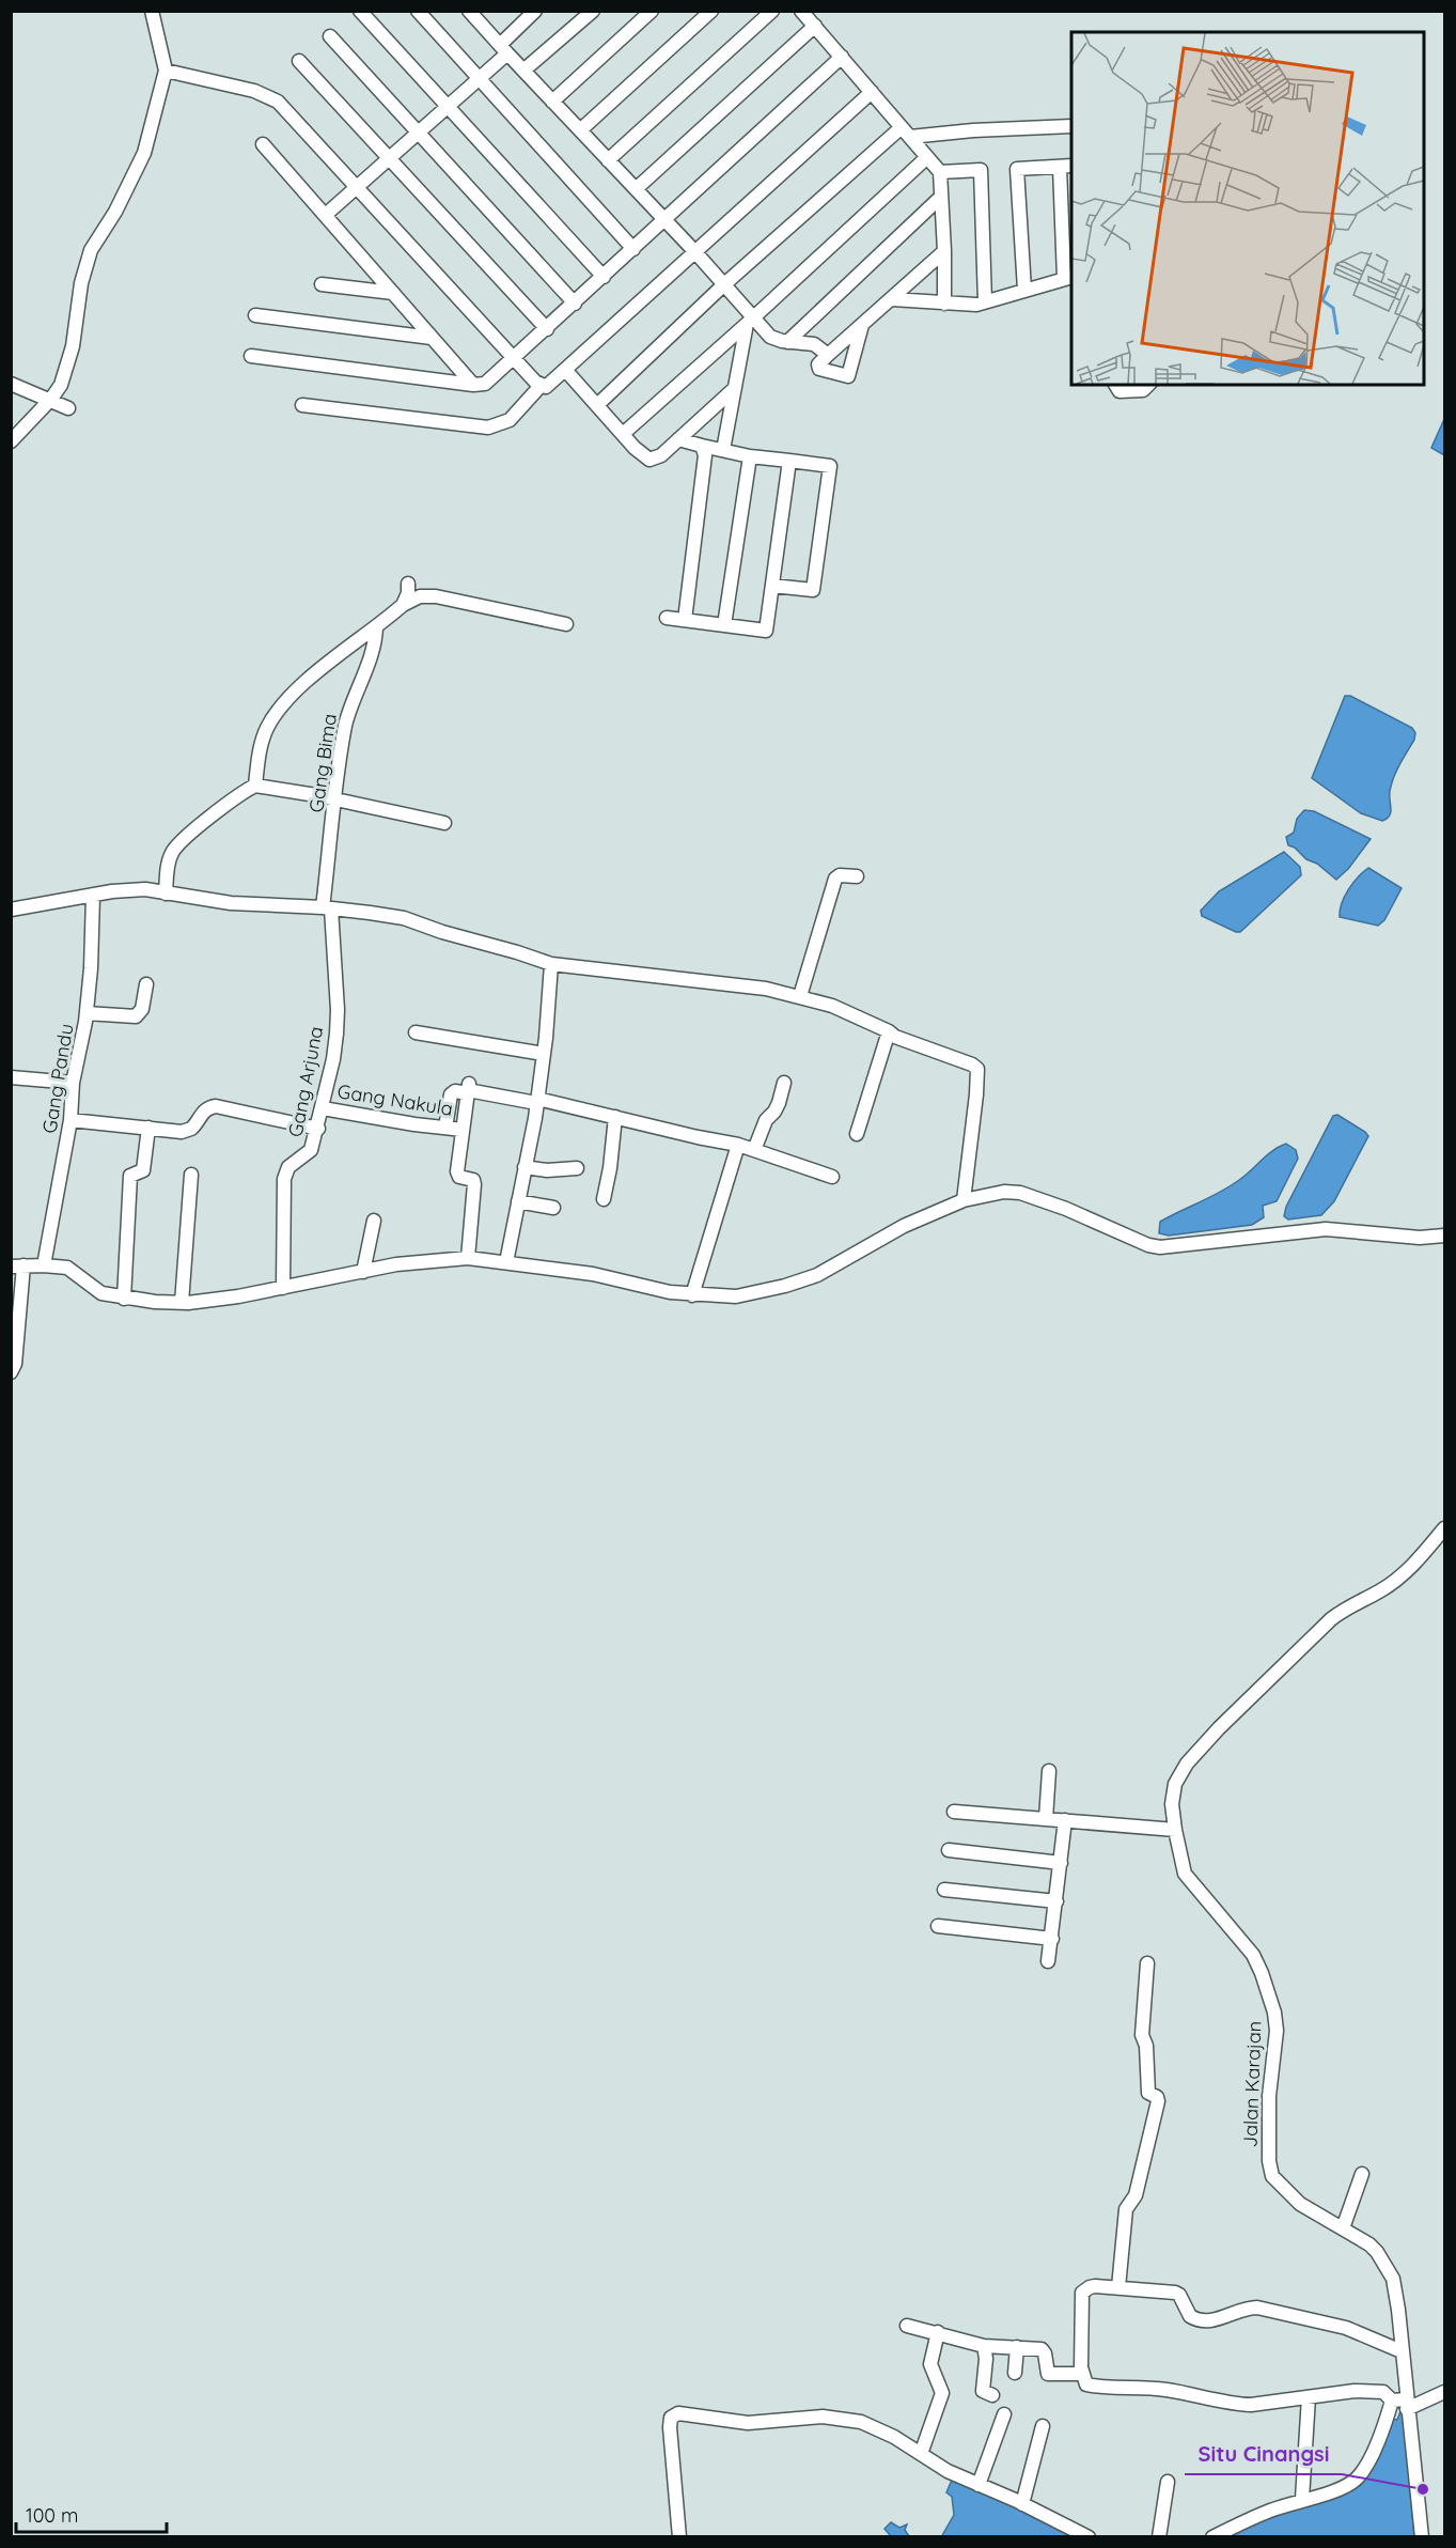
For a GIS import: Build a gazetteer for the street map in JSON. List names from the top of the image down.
{
  "streets": {
    "street": [
      "Gang Bima",
      "Gang Pandu",
      "Gang Arjuna",
      "Gang Nakula",
      "Jalan Karajan"
    ]
  },
  "crossings": [
    ["Gang Bima", "Gang Arjuna"],
    ["Gang Arjuna", "Gang Nakula"]
  ],
  "places": ["Situ Cinangsi"],
  "scale_bar": "100 m"
}
